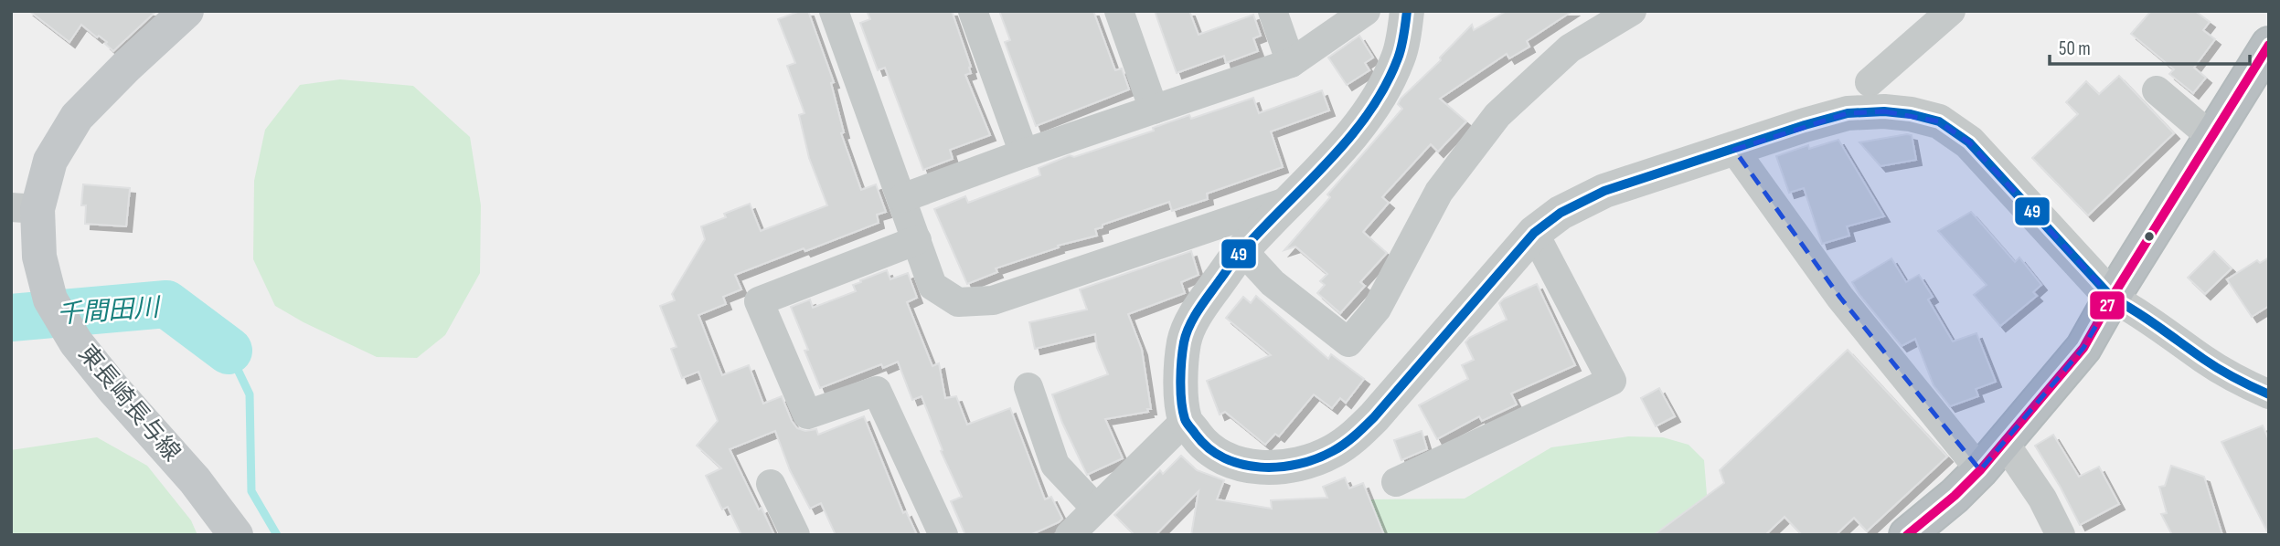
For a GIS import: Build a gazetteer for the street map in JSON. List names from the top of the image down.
{
  "streets": {
    "main road": ["東長崎長与線"]
  },
  "water": ["千間田川"],
  "lines": ["transit line 49", "transit line 27"],
  "scale_bar": "50 m"
}
